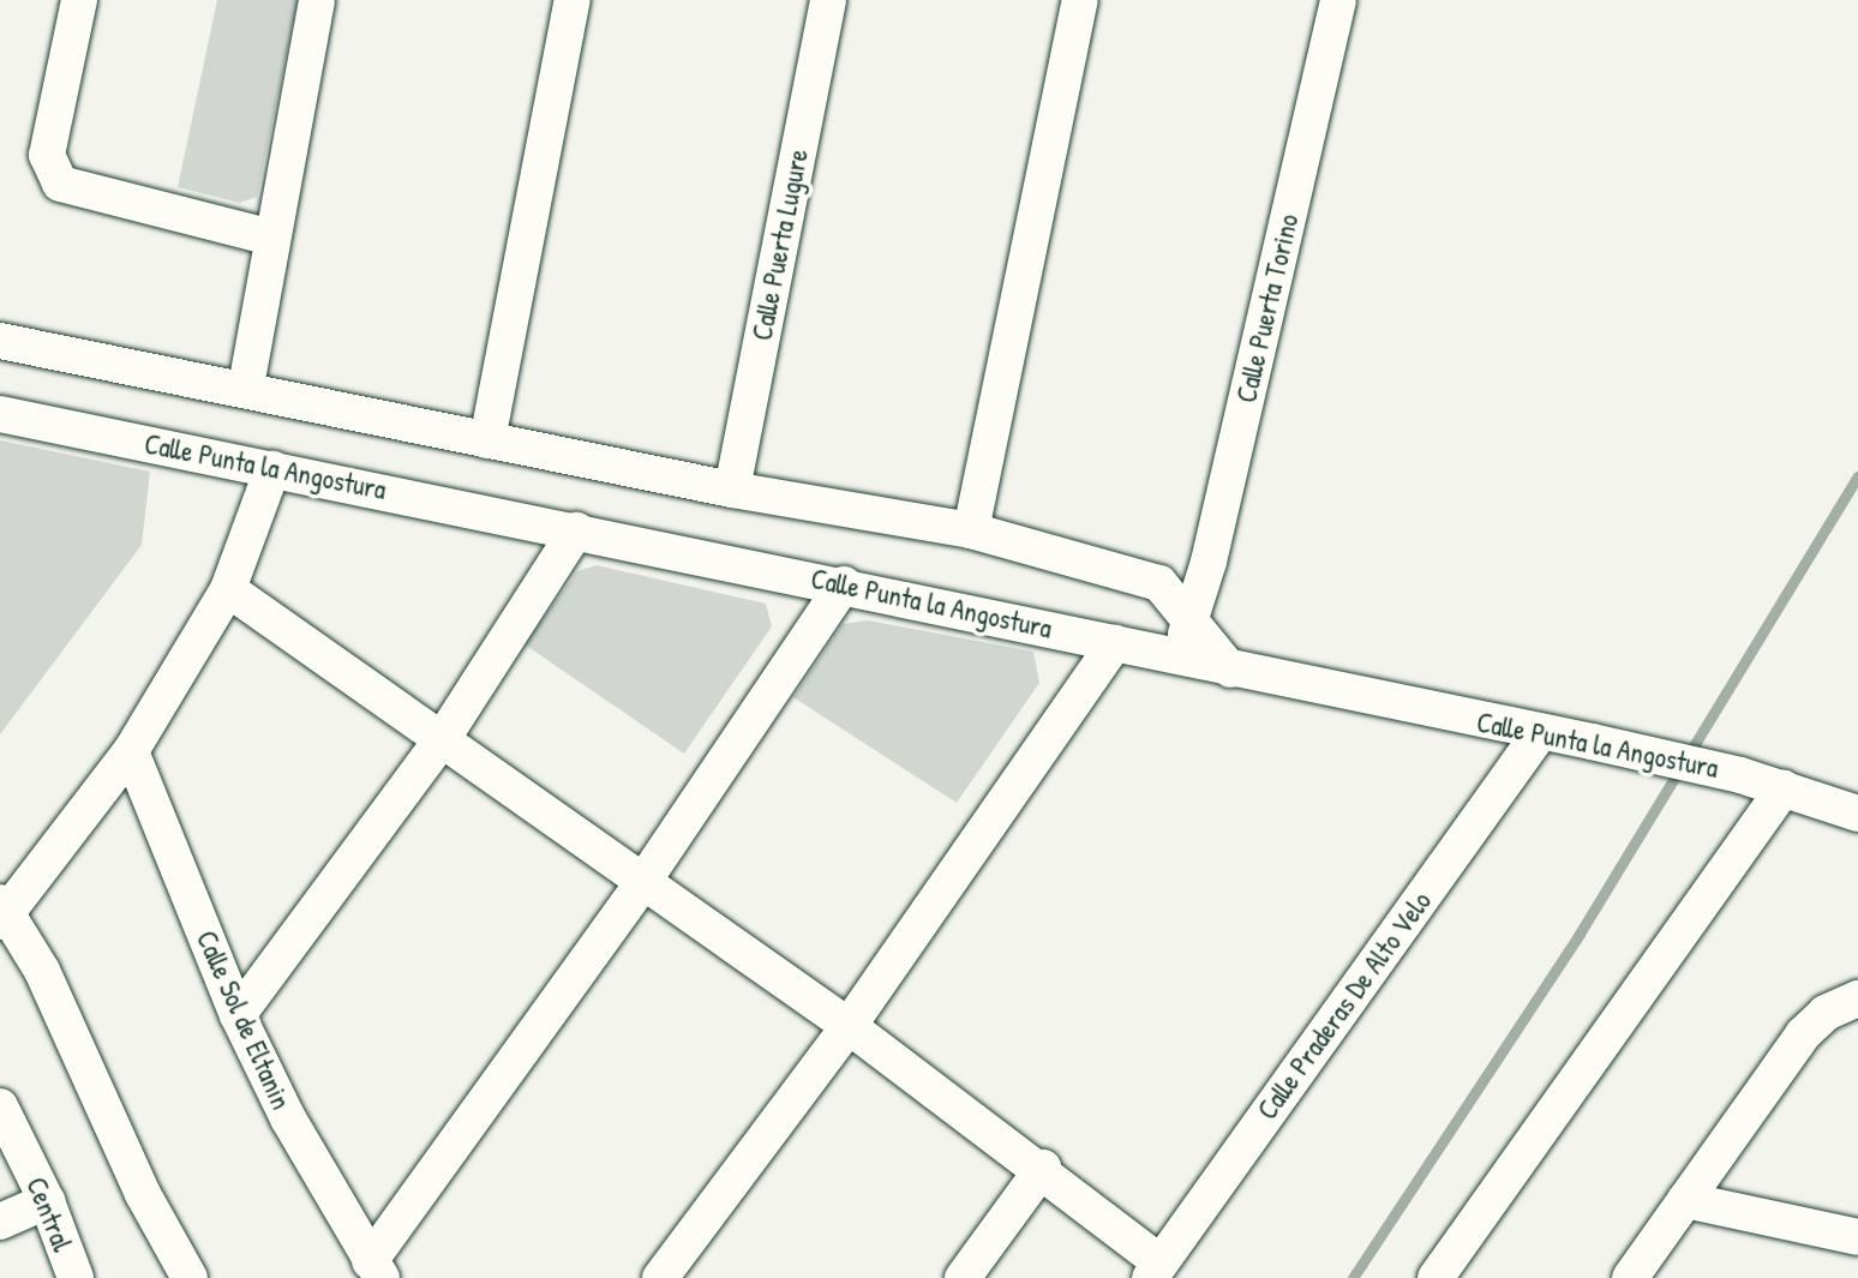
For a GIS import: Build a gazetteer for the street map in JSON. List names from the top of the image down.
{
  "streets": {
    "street": [
      "Calle Puerta Lugure",
      "Calle Puerta Torino",
      "Calle Punta la Angostura",
      "Calle Praderas De Alto Velo",
      "Calle Sol de Eltanin",
      "Central"
    ]
  },
  "crossings": [
    ["Calle Puerta Torino", "Calle Punta la Angostura"],
    ["Calle Punta la Angostura", "Calle Praderas De Alto Velo"]
  ]
}
